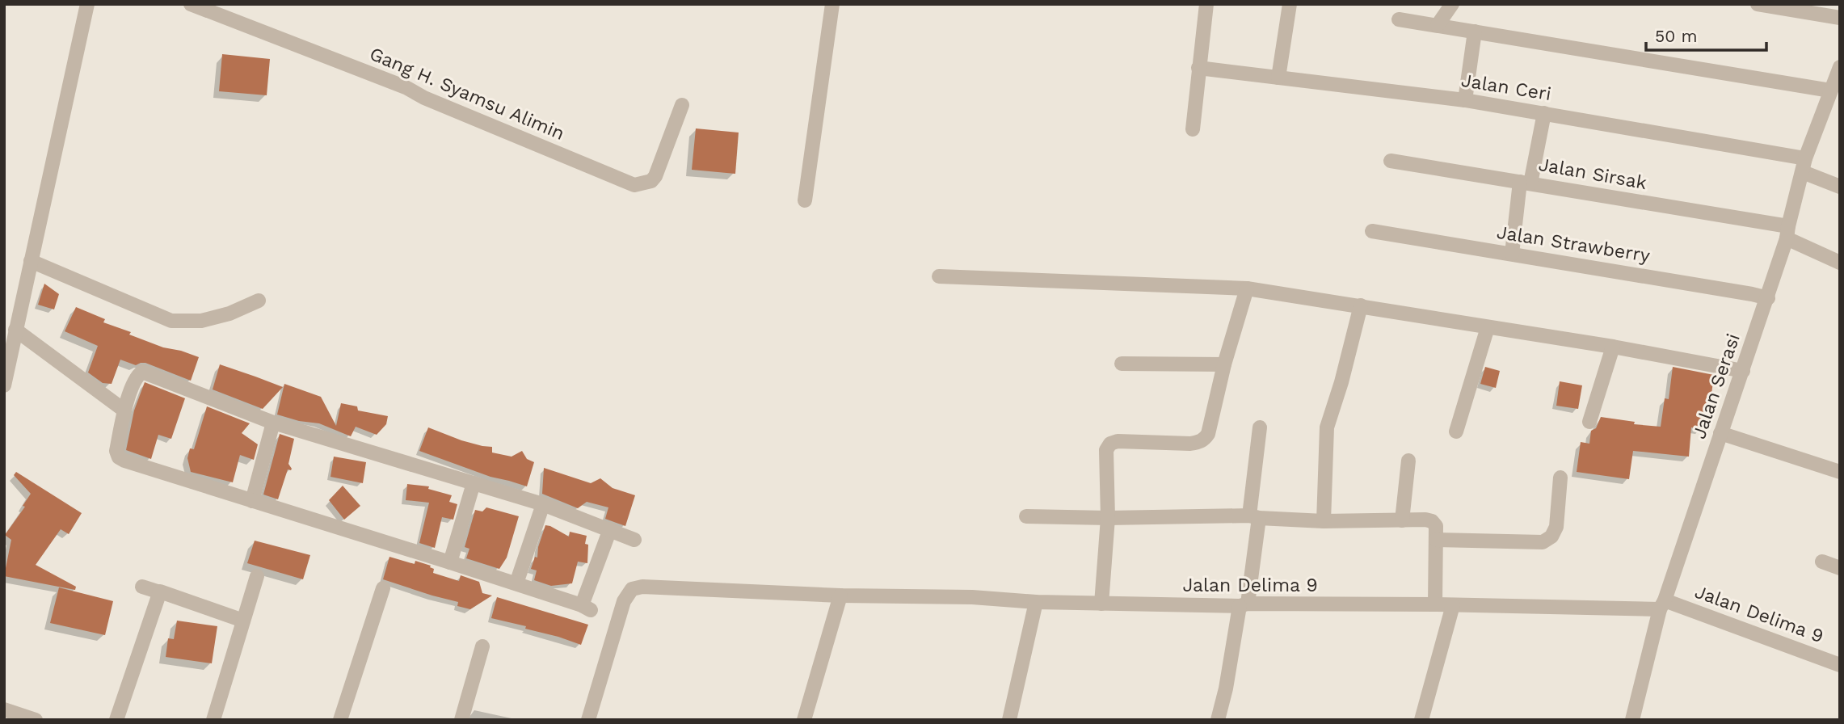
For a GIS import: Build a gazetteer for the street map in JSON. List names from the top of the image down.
{
  "streets": {
    "street": [
      "Jalan Ceri",
      "Gang H. Syamsu Alimin",
      "Jalan Sirsak",
      "Jalan Strawberry",
      "Jalan Serasi",
      "Jalan Delima 9"
    ]
  },
  "crossings": [
    ["Jalan Ceri", "Jalan Serasi"],
    ["Jalan Sirsak", "Jalan Serasi"],
    ["Jalan Strawberry", "Jalan Serasi"],
    ["Jalan Serasi", "Jalan Delima 9"]
  ],
  "scale_bar": "50 m"
}
